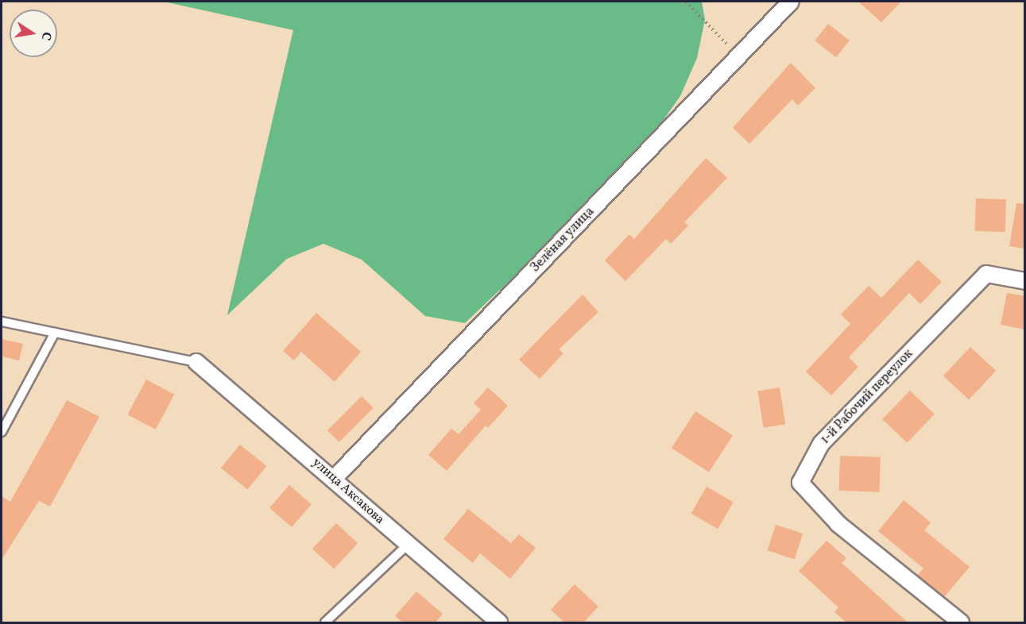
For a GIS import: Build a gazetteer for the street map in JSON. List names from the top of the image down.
{
  "streets": {
    "street": ["Зелёная улица", "1-й Рабочий переулок", "улица Аксакова"]
  },
  "crossings": [
    ["Зелёная улица", "улица Аксакова"]
  ],
  "north": "right"
}
